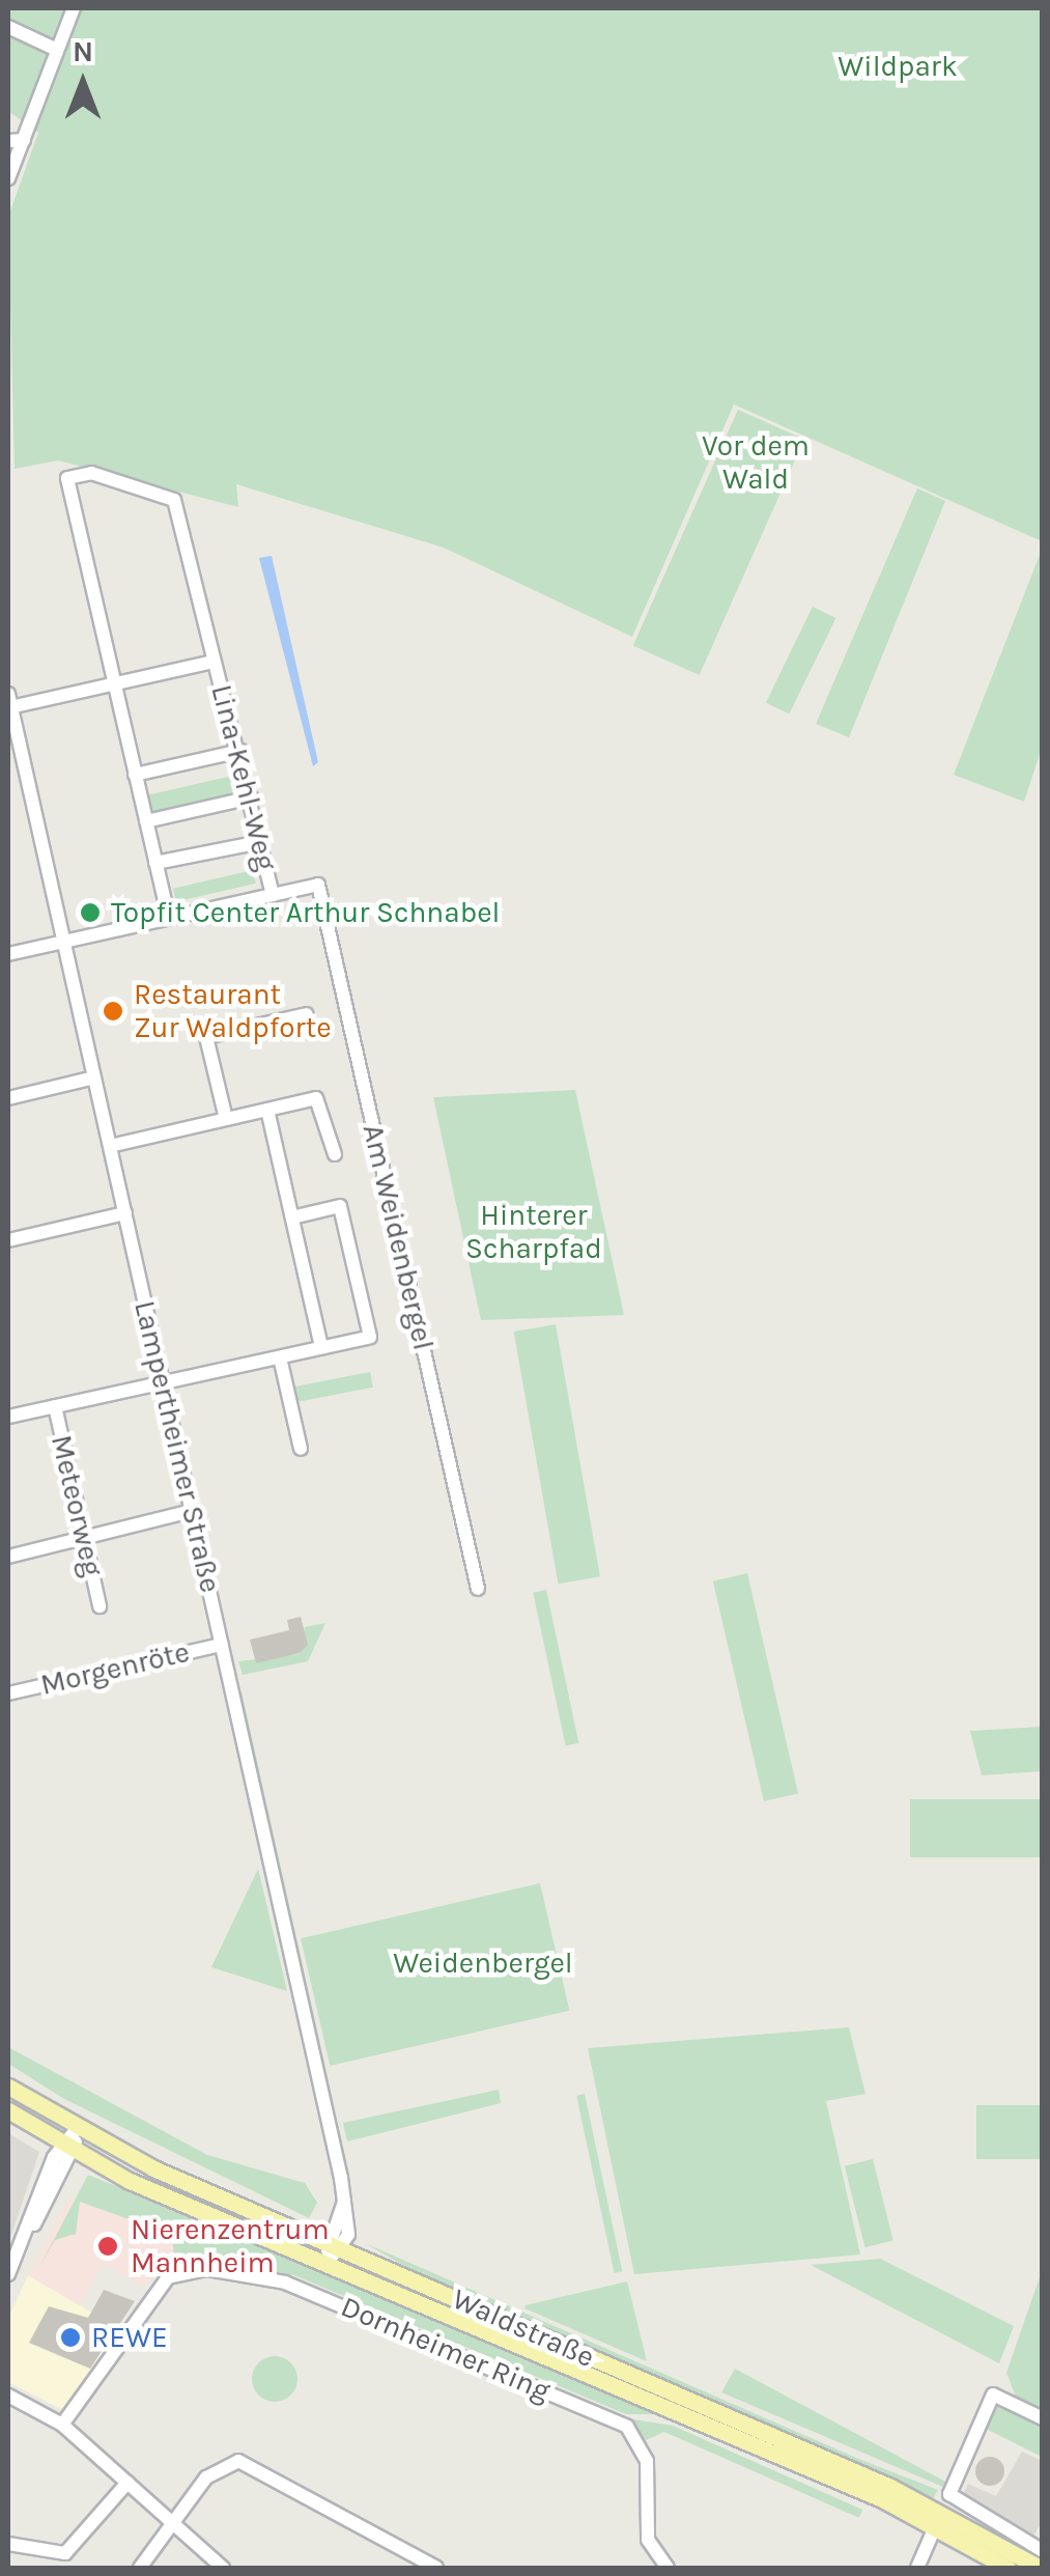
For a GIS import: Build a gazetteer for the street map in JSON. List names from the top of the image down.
{
  "streets": {
    "main road": ["Waldstraße"],
    "street": [
      "Lina-Kehl-Weg",
      "Am Weidenbergel",
      "Lampertheimer Straße",
      "Meteorweg",
      "Morgenröte",
      "Dornheimer Ring"
    ]
  },
  "crossings": [
    ["Lina-Kehl-Weg", "Am Weidenbergel"],
    ["Lina-Kehl-Weg", "Lampertheimer Straße"],
    ["Lampertheimer Straße", "Morgenröte"],
    ["Lampertheimer Straße", "Waldstraße"]
  ],
  "parks": [
    "Wildpark",
    "Vor dem Wald",
    "Hinterer Scharpfad",
    "Weidenbergel"
  ],
  "places": [
    "Topfit Center Arthur Schnabel",
    "Restaurant Zur Waldpforte",
    "Nierenzentrum Mannheim",
    "REWE"
  ],
  "north": "top"
}
